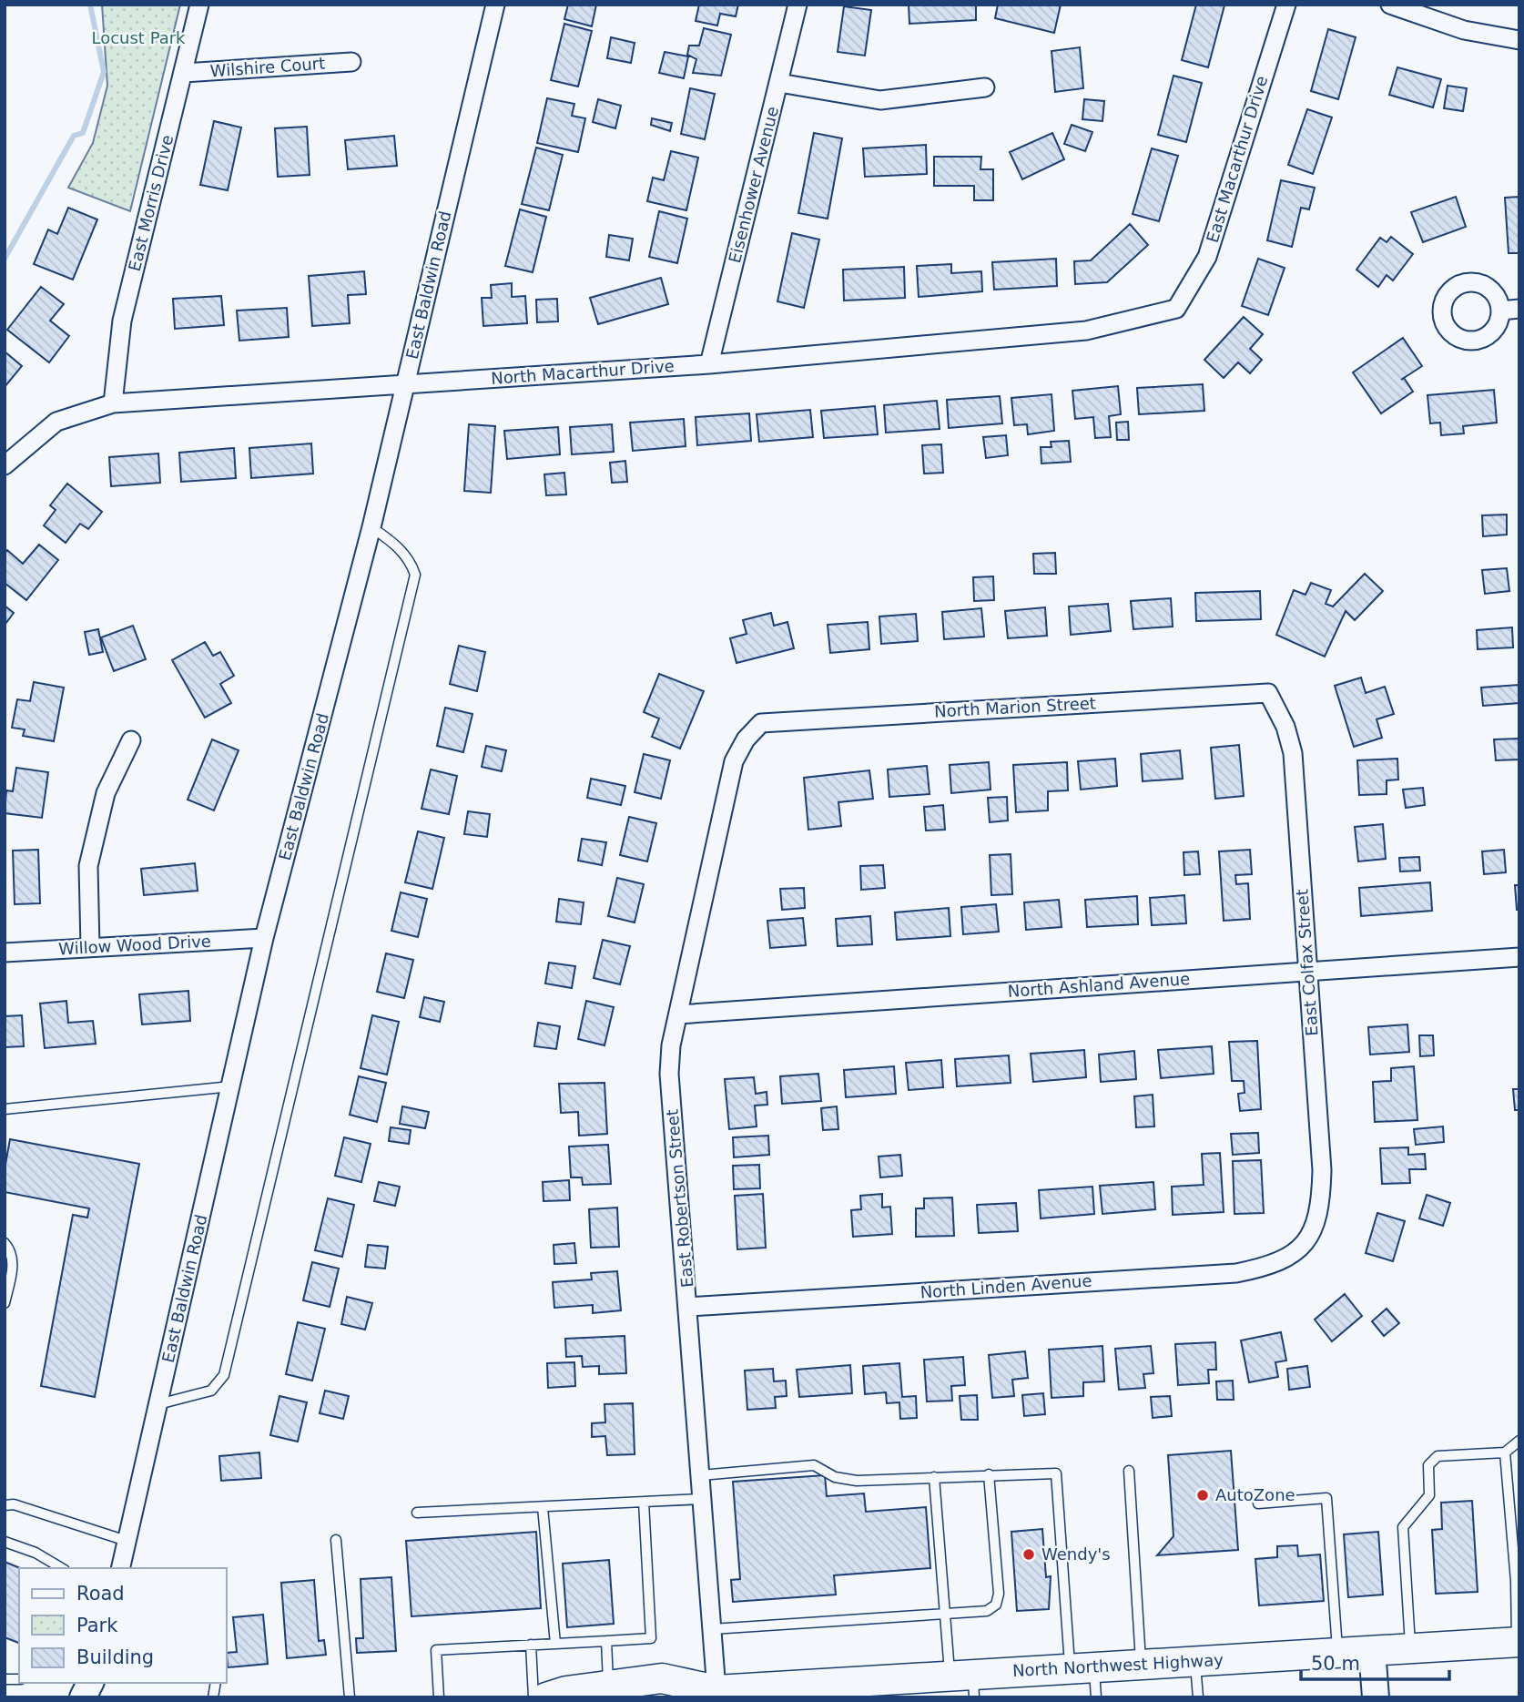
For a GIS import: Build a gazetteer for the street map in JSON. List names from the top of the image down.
{
  "streets": {
    "main road": ["North Northwest Highway"],
    "street": [
      "Wilshire Court",
      "East Macarthur Drive",
      "Eisenhower Avenue",
      "East Morris Drive",
      "East Baldwin Road",
      "North Macarthur Drive",
      "North Marion Street",
      "Willow Wood Drive",
      "East Colfax Street",
      "North Ashland Avenue",
      "East Robertson Street",
      "North Linden Avenue"
    ]
  },
  "crossings": [
    ["Wilshire Court", "East Morris Drive"],
    ["East Macarthur Drive", "North Macarthur Drive"],
    ["Eisenhower Avenue", "North Macarthur Drive"],
    ["East Morris Drive", "North Macarthur Drive"],
    ["East Baldwin Road", "North Macarthur Drive"],
    ["East Baldwin Road", "Willow Wood Drive"],
    ["North Marion Street", "East Colfax Street"],
    ["North Marion Street", "East Robertson Street"],
    ["East Colfax Street", "North Ashland Avenue"],
    ["East Colfax Street", "North Linden Avenue"],
    ["North Ashland Avenue", "East Robertson Street"],
    ["East Robertson Street", "North Linden Avenue"],
    ["East Robertson Street", "North Northwest Highway"]
  ],
  "parks": ["Locust Park"],
  "places": ["AutoZone", "Wendy's"],
  "legend": ["Road", "Park", "Building"],
  "scale_bar": "50 m"
}
